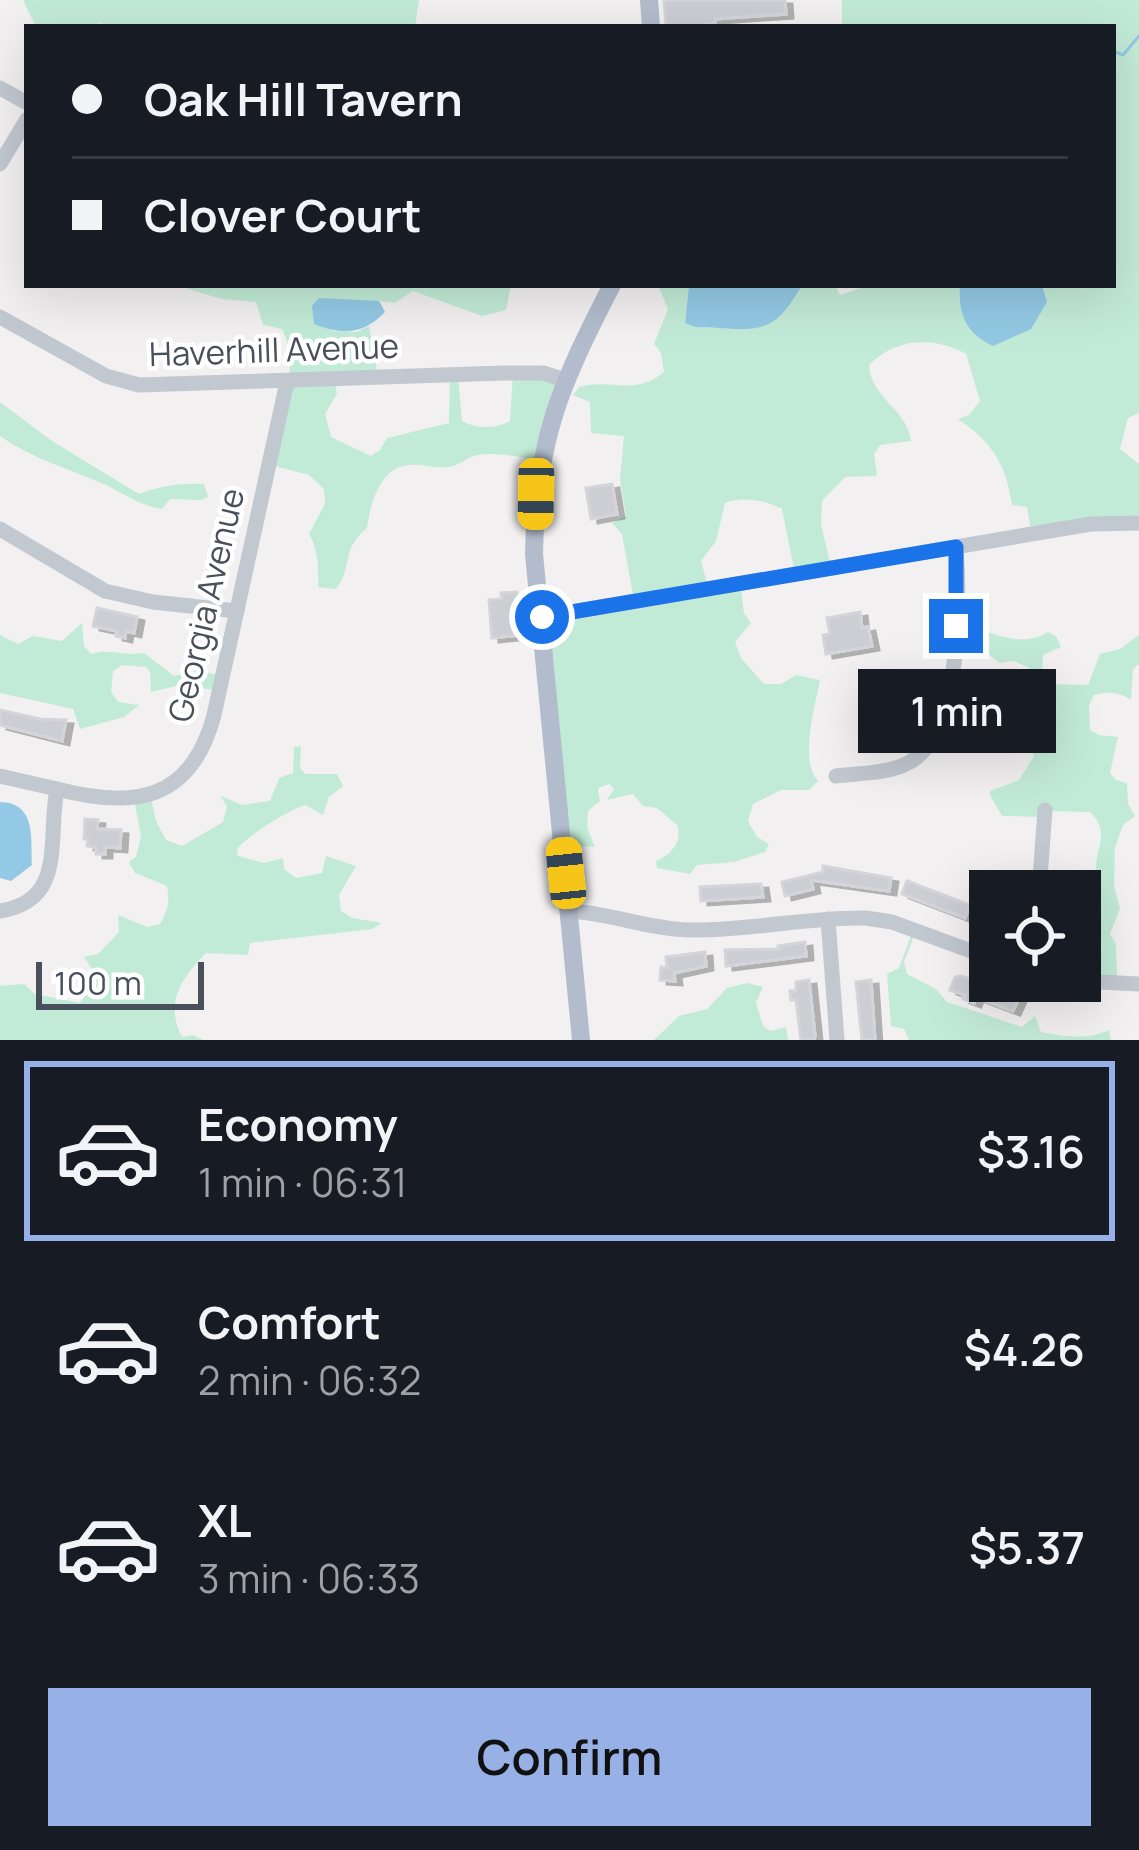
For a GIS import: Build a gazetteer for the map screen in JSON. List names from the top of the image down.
{
  "streets": {
    "street": ["Haverhill Avenue", "Georgia Avenue"]
  },
  "crossings": [
    ["Haverhill Avenue", "Georgia Avenue"]
  ],
  "scale_bar": "100 m",
  "page": {
    "banner": ["Oak Hill Tavern", "Clover Court"],
    "bubble": "1 min",
    "scale": "100 m",
    "list": [
      {
        "name": "Economy",
        "note": "1 min · 06:31",
        "value": "$3.16"
      },
      {
        "name": "Comfort",
        "note": "2 min · 06:32",
        "value": "$4.26"
      },
      {
        "name": "XL",
        "note": "3 min · 06:33",
        "value": "$5.37"
      }
    ],
    "buttons": "Confirm"
  }
}
